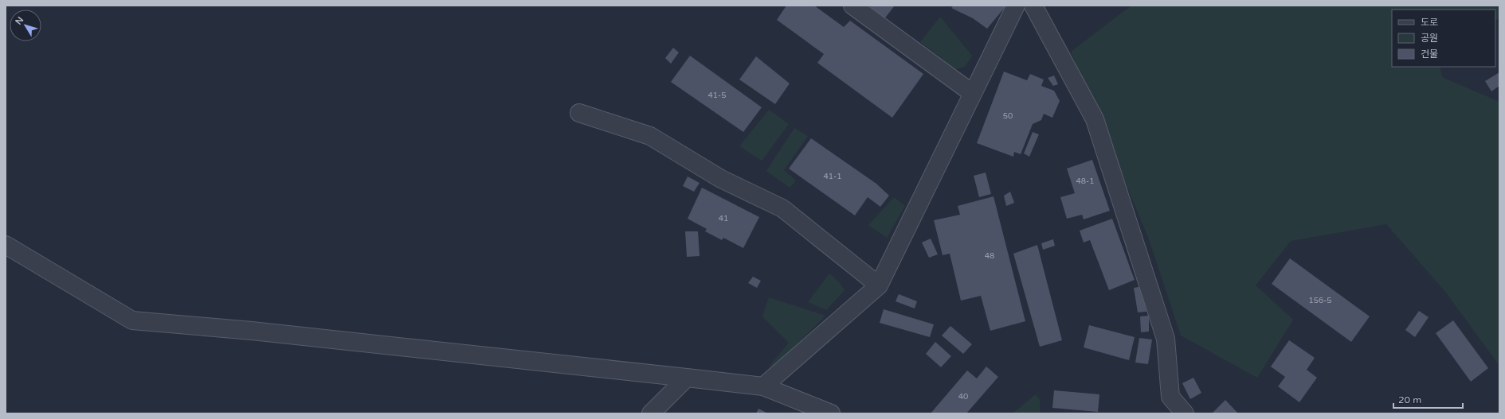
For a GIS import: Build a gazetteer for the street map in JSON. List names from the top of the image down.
{
  "house_numbers": [
    "41-5",
    "50",
    "41-1",
    "48-1",
    "41",
    "48",
    "156-5",
    "40"
  ],
  "legend": ["도로", "공원", "건물"],
  "scale_bar": "20 m",
  "north": "top left"
}
